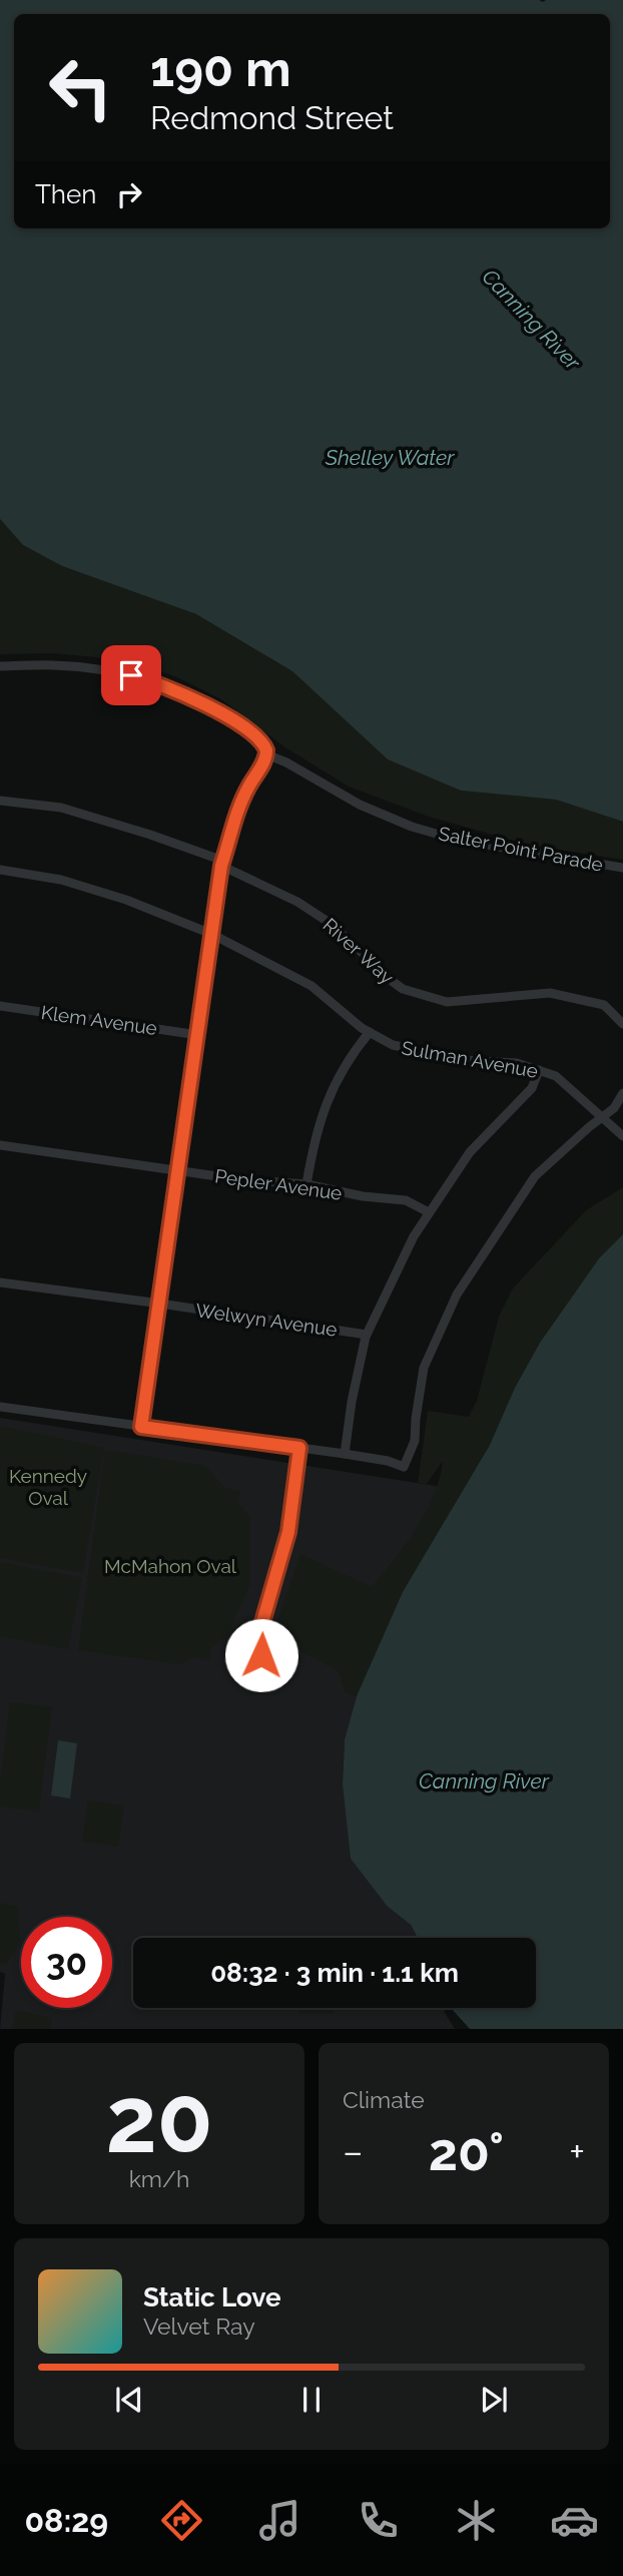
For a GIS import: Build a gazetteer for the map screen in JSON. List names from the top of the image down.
{
  "streets": {
    "street": [
      "Salter Point Parade",
      "River Way",
      "Klem Avenue",
      "Sulman Avenue",
      "Pepler Avenue",
      "Welwyn Avenue"
    ]
  },
  "water": ["Canning River", "Shelley Water"],
  "parks": ["Kennedy Oval", "McMahon Oval"],
  "page": {
    "turn": ["190 m", "Redmond Street"],
    "then": "Then",
    "limit": "30",
    "trip": "08:32 · 3 min · 1.1 km",
    "tile": [
      ["20", "km/h"],
      "Climate"
    ],
    "heat": ["−", "20°", "+"],
    "song": ["Static Love", "Velvet Ray"],
    "tabs": "08:29"
  }
}
